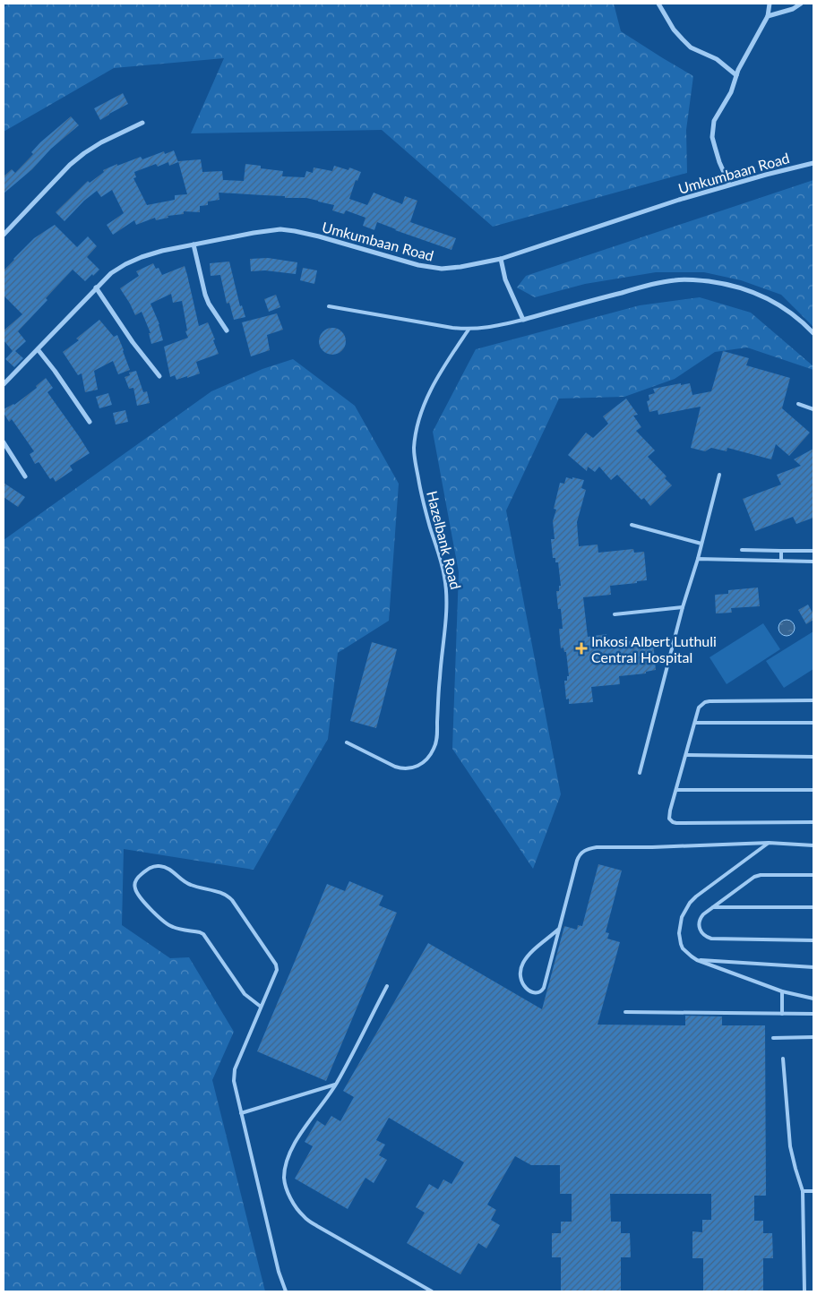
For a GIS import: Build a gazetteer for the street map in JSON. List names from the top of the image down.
{
  "streets": {
    "street": ["Umkumbaan Road"],
    "lane": ["Hazelbank Road"]
  },
  "places": {
    "health": ["Inkosi Albert Luthuli Central Hospital"]
  }
}
